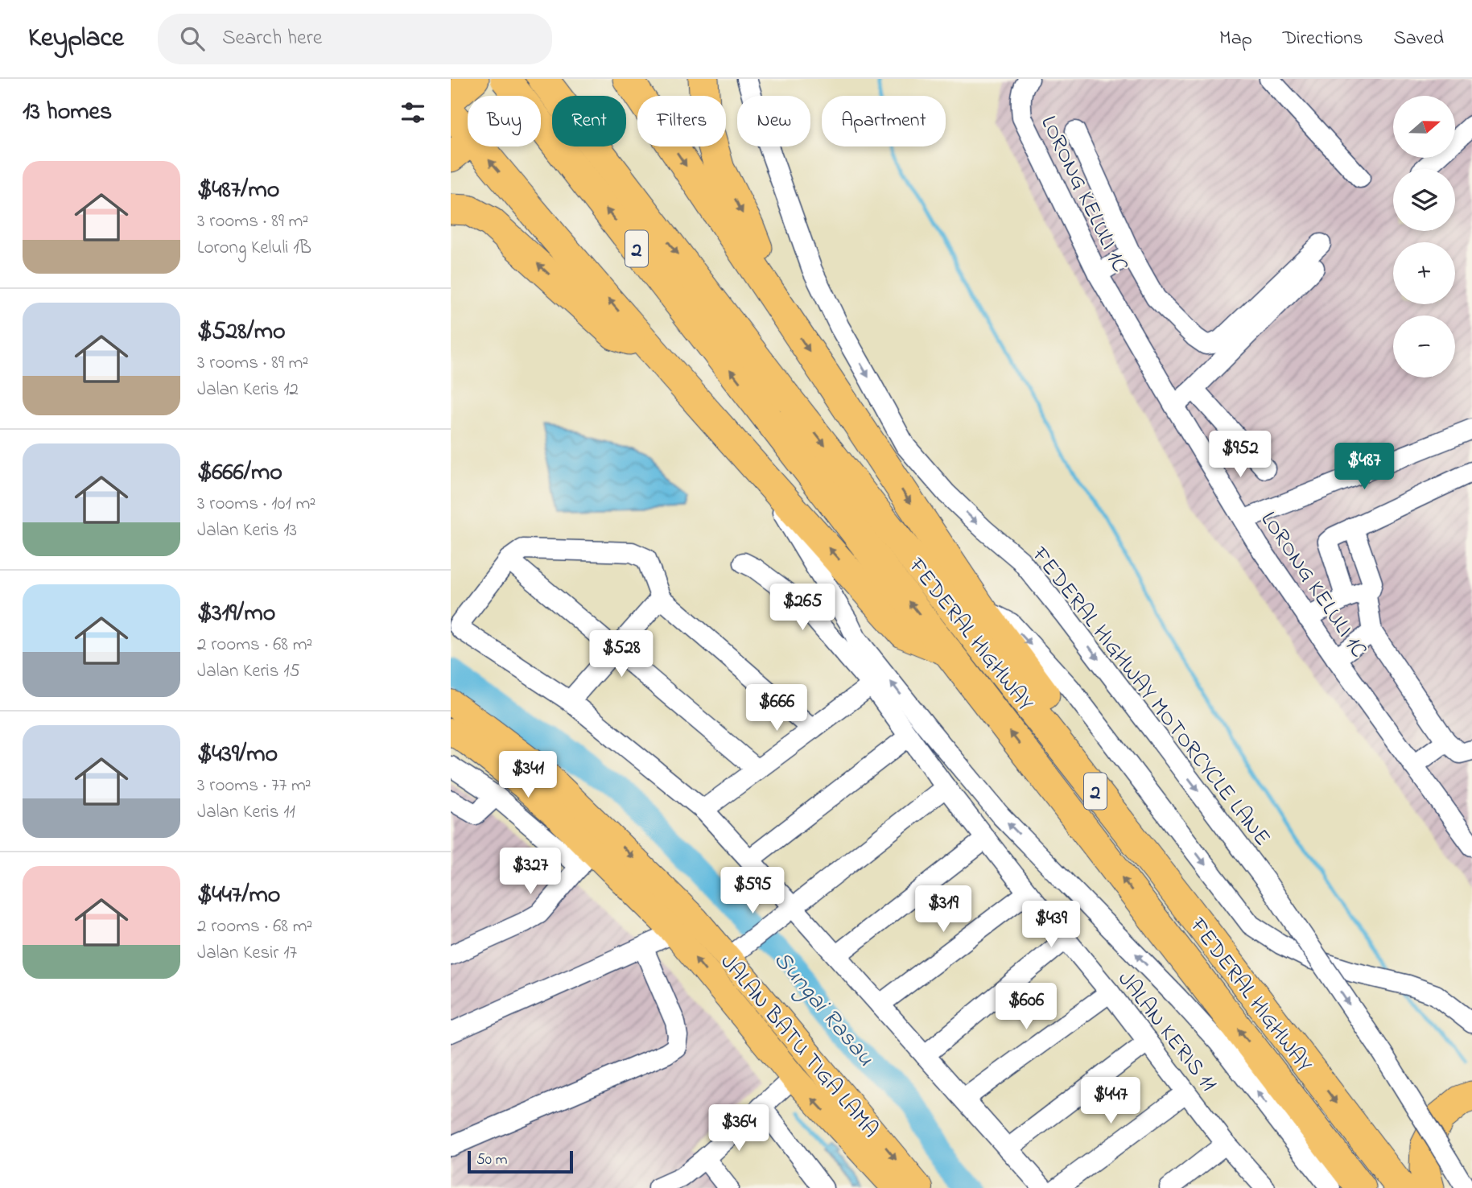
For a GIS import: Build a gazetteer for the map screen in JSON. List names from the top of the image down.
{
  "streets": {
    "highway": ["2", "FEDERAL HIGHWAY"],
    "main road": ["JALAN BATU TIGA LAMA"],
    "street": ["LORONG KELULI 1C", "FEDERAL HIGHWAY MOTORCYCLE LANE", "JALAN KERIS 11"]
  },
  "water": ["Sungai Rasau"],
  "scale_bar": "50 m",
  "north": "right",
  "page": {
    "header": "Keyplace",
    "search": "Search here",
    "nav": ["Map", "Directions", "Saved"],
    "heading": "13 homes",
    "map_buttons": ["+", "−"],
    "chip": [
      "Buy",
      "Rent",
      "Filters",
      "New",
      "Apartment"
    ],
    "list": [
      {
        "name": "$487/mo",
        "note": "3 rooms · 89 m² · Lorong Keluli 1B"
      },
      {
        "name": "$528/mo",
        "note": "3 rooms · 89 m² · Jalan Keris 12"
      },
      {
        "name": "$666/mo",
        "note": "3 rooms · 101 m² · Jalan Keris 13"
      },
      {
        "name": "$319/mo",
        "note": "2 rooms · 68 m² · Jalan Keris 15"
      },
      {
        "name": "$439/mo",
        "note": "3 rooms · 77 m² · Jalan Keris 11"
      },
      {
        "name": "$447/mo",
        "note": "2 rooms · 68 m² · Jalan Kesir 17"
      }
    ],
    "price": [
      "$952",
      "$487",
      "$265",
      "$528",
      "$666",
      "$341",
      "$327",
      "$595",
      "$319",
      "$439",
      "$606",
      "$447",
      "$364"
    ],
    "scale": "50 m"
  }
}
